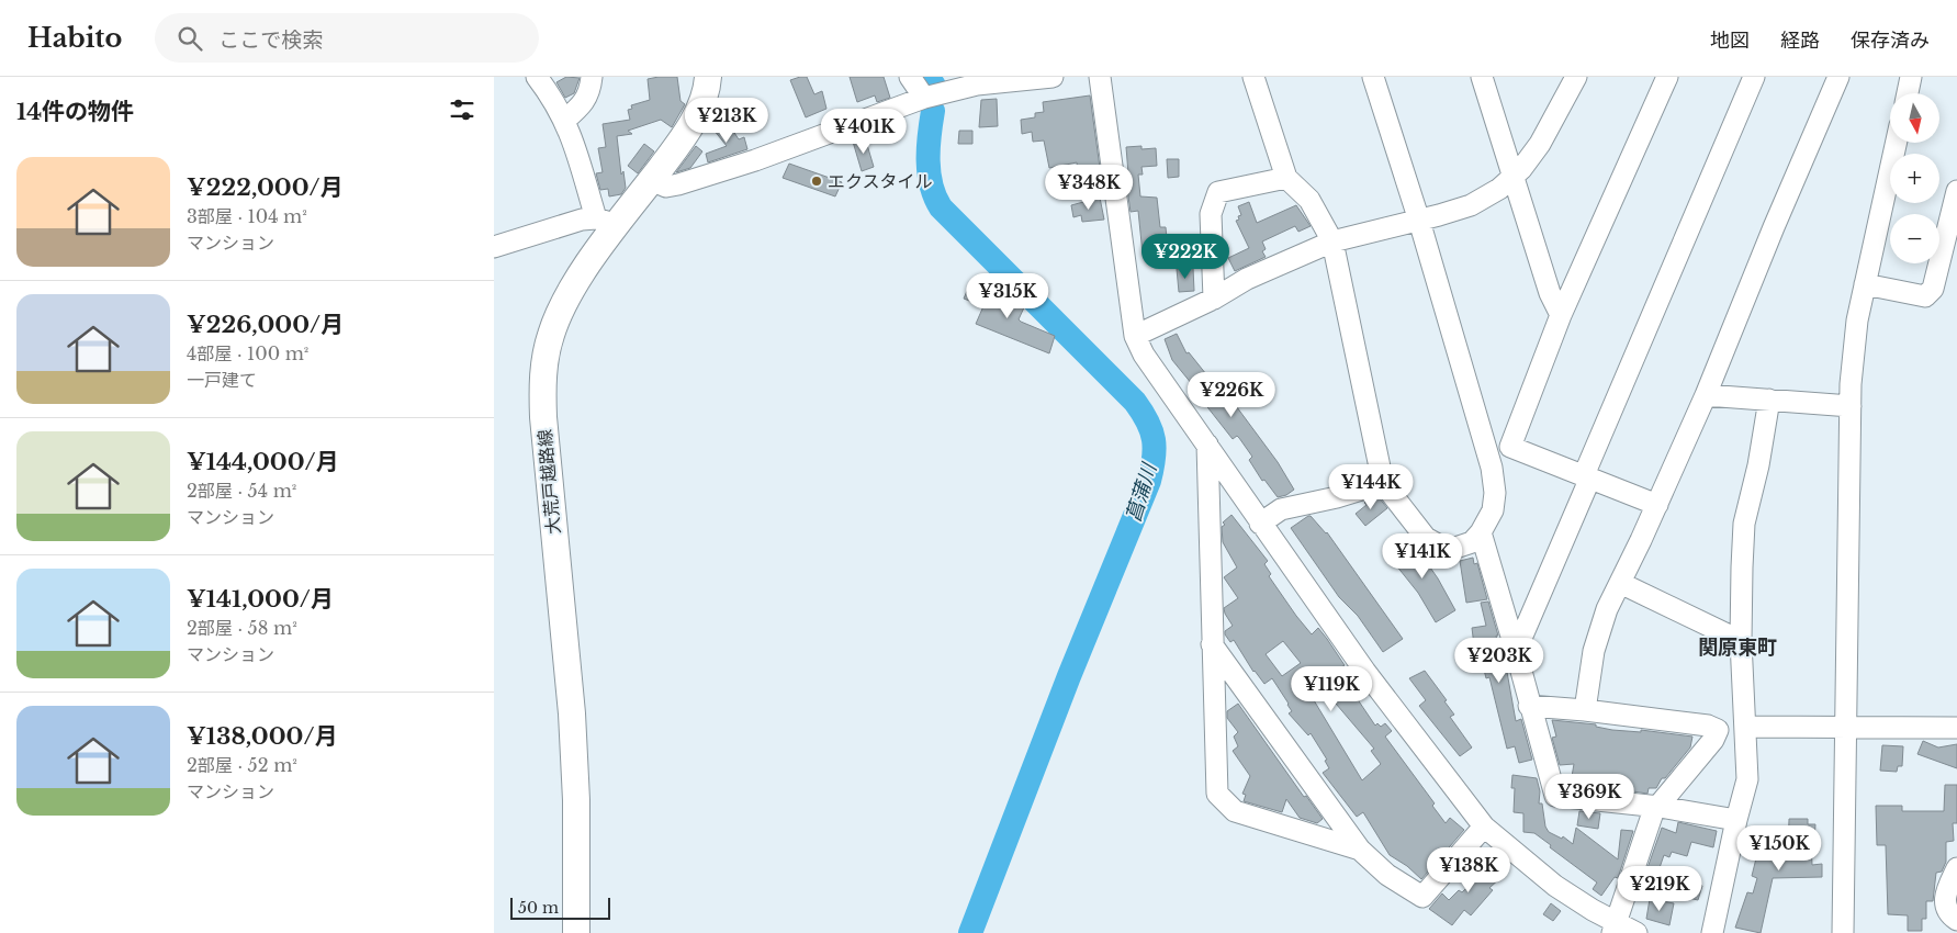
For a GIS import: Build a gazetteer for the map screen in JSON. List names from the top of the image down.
{
  "streets": {
    "main road": ["大荒戸越路線"]
  },
  "districts": ["関原東町"],
  "water": ["菖蒲川"],
  "places": ["エクスタイル"],
  "scale_bar": "50 m",
  "north": "bottom",
  "page": {
    "header": "Habito",
    "search": "ここで検索",
    "nav": ["地図", "経路", "保存済み"],
    "heading": "14件の物件",
    "map_buttons": ["+", "−"],
    "price": [
      "¥213K",
      "¥401K",
      "¥348K",
      "¥222K",
      "¥315K",
      "¥226K",
      "¥144K",
      "¥141K",
      "¥203K",
      "¥119K",
      "¥369K",
      "¥150K",
      "¥138K",
      "¥219K"
    ],
    "list": [
      {
        "name": "¥222,000/月",
        "note": "3部屋 · 104 m² · マンション"
      },
      {
        "name": "¥226,000/月",
        "note": "4部屋 · 100 m² · 一戸建て"
      },
      {
        "name": "¥144,000/月",
        "note": "2部屋 · 54 m² · マンション"
      },
      {
        "name": "¥141,000/月",
        "note": "2部屋 · 58 m² · マンション"
      },
      {
        "name": "¥138,000/月",
        "note": "2部屋 · 52 m² · マンション"
      }
    ],
    "scale": "50 m"
  }
}
